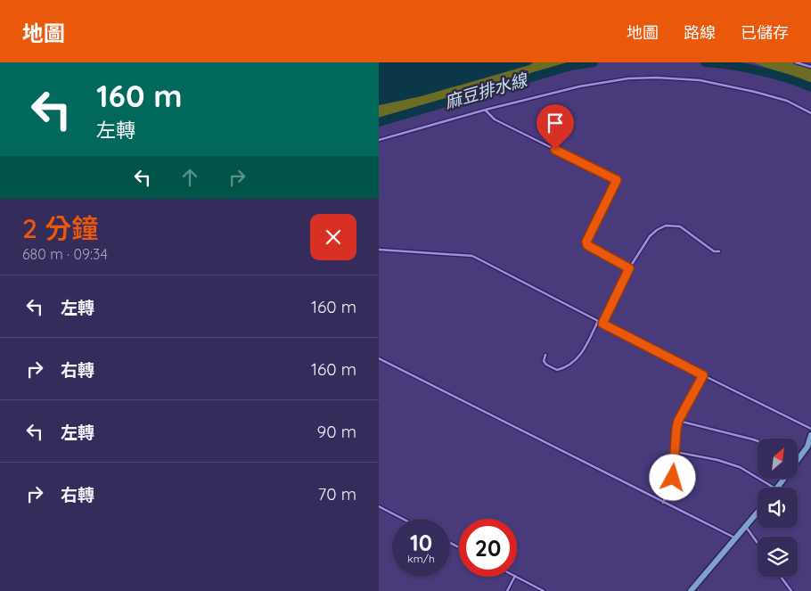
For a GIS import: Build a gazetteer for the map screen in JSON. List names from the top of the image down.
{
  "water": ["麻豆排水線"],
  "north": "top right",
  "page": {
    "header": "地圖",
    "nav": ["地圖", "路線", "已儲存"],
    "turn": ["160 m", "左轉"],
    "heading": ["2 分鐘", "680 m · 09:34"],
    "list": [
      {
        "name": "左轉",
        "value": "160 m"
      },
      {
        "name": "右轉",
        "value": "160 m"
      },
      {
        "name": "左轉",
        "value": "90 m"
      },
      {
        "name": "右轉",
        "value": "70 m"
      }
    ],
    "speed": "10 km/h",
    "limit": "20"
  }
}
